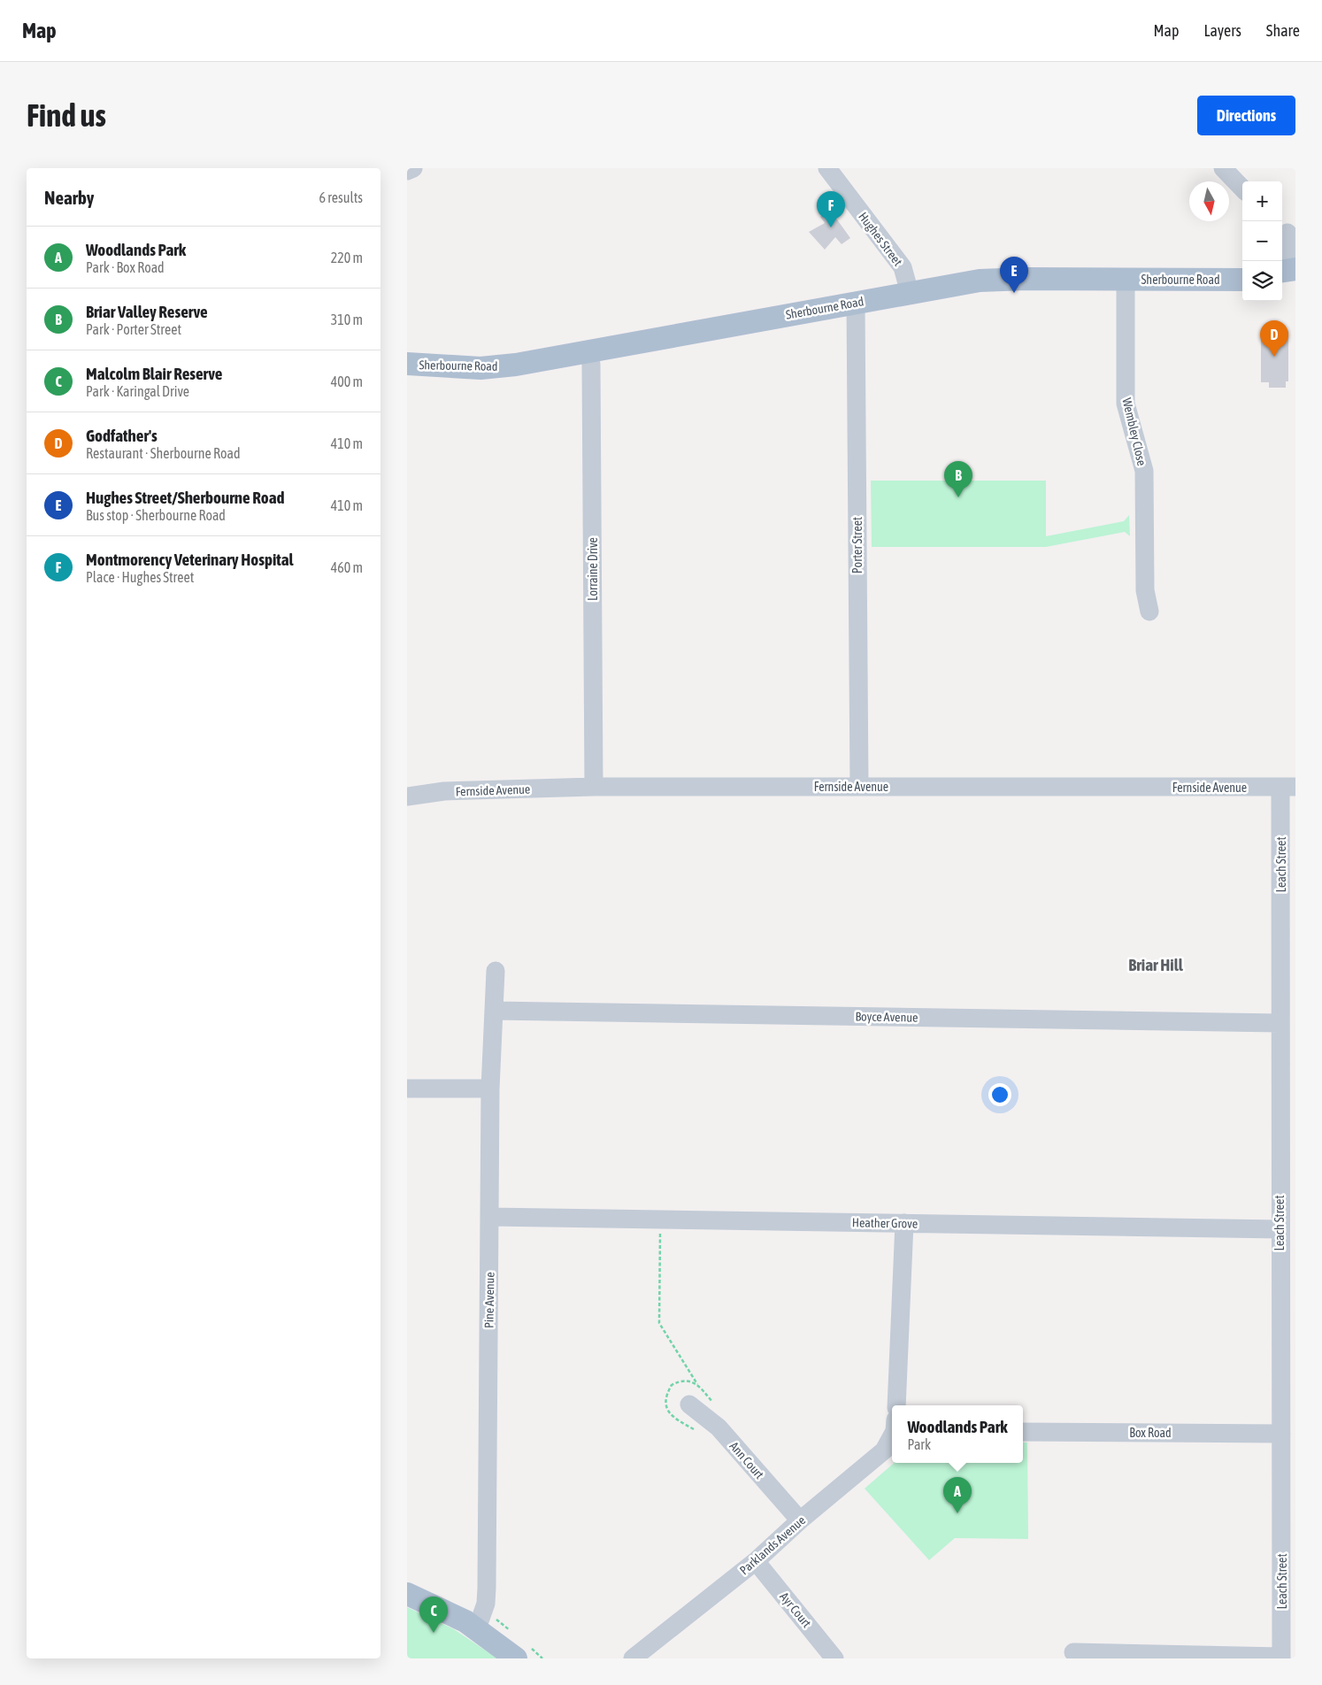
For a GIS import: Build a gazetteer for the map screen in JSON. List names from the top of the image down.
{
  "streets": {
    "main road": ["Sherbourne Road"],
    "street": [
      "Hughes Street",
      "Wembley Close",
      "Porter Street",
      "Lorraine Drive",
      "Fernside Avenue",
      "Leach Street",
      "Boyce Avenue",
      "Heather Grove",
      "Pine Avenue",
      "Box Road",
      "Ann Court",
      "Parklands Avenue",
      "Ayr Court"
    ]
  },
  "crossings": [
    ["Hughes Street", "Sherbourne Road"],
    ["Sherbourne Road", "Wembley Close"],
    ["Sherbourne Road", "Porter Street"],
    ["Sherbourne Road", "Lorraine Drive"],
    ["Porter Street", "Fernside Avenue"],
    ["Lorraine Drive", "Fernside Avenue"],
    ["Fernside Avenue", "Leach Street"],
    ["Leach Street", "Boyce Avenue"],
    ["Leach Street", "Heather Grove"],
    ["Leach Street", "Box Road"],
    ["Boyce Avenue", "Pine Avenue"],
    ["Heather Grove", "Pine Avenue"],
    ["Ann Court", "Parklands Avenue"],
    ["Parklands Avenue", "Ayr Court"]
  ],
  "districts": ["Briar Hill"],
  "north": "bottom",
  "page": {
    "header": "Map",
    "nav": ["Map", "Layers", "Share"],
    "buttons": "Directions",
    "title": "Find us",
    "heading": ["Nearby", "6 results"],
    "map_buttons": ["+", "−"],
    "pins": [
      "F",
      "E",
      "D",
      "B",
      "A",
      "C"
    ],
    "list": [
      {
        "mark": "A",
        "name": "Woodlands Park",
        "note": "Park · Box Road",
        "value": "220 m"
      },
      {
        "mark": "B",
        "name": "Briar Valley Reserve",
        "note": "Park · Porter Street",
        "value": "310 m"
      },
      {
        "mark": "C",
        "name": "Malcolm Blair Reserve",
        "note": "Park · Karingal Drive",
        "value": "400 m"
      },
      {
        "mark": "D",
        "name": "Godfather's",
        "note": "Restaurant · Sherbourne Road",
        "value": "410 m"
      },
      {
        "mark": "E",
        "name": "Hughes Street/Sherbourne Road",
        "note": "Bus stop · Sherbourne Road",
        "value": "410 m"
      },
      {
        "mark": "F",
        "name": "Montmorency Veterinary Hospital",
        "note": "Place · Hughes Street",
        "value": "460 m"
      }
    ],
    "popup": ["Woodlands Park", "Park"]
  }
}
